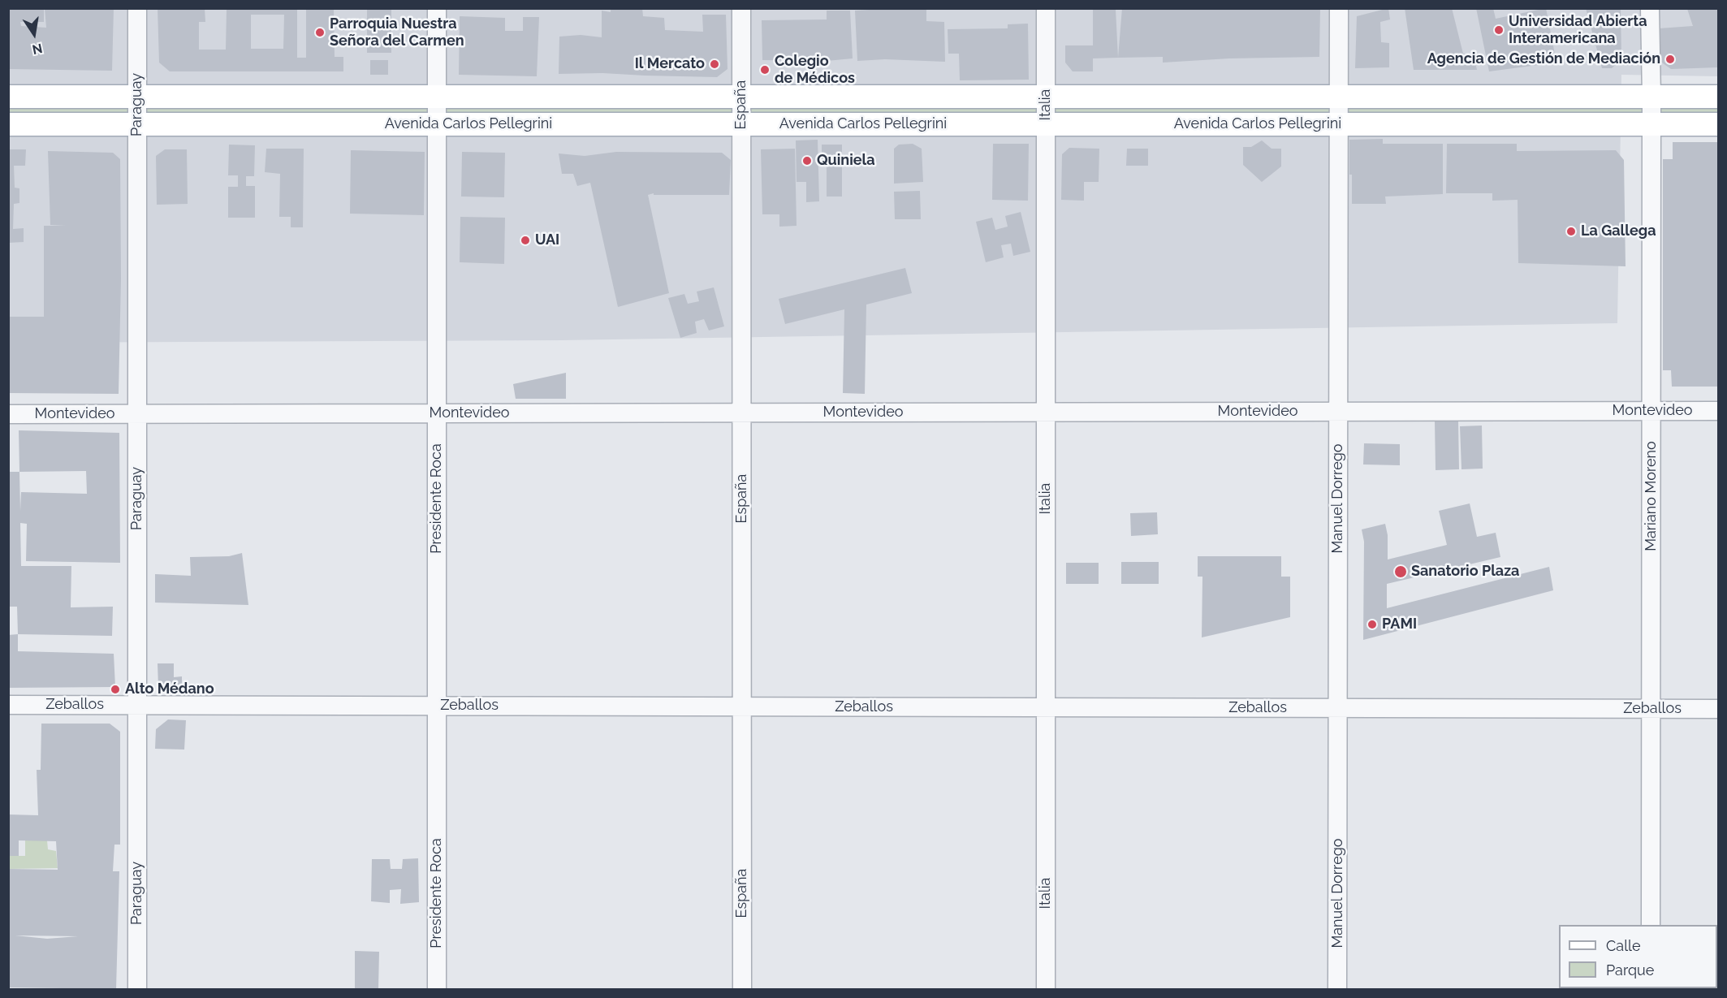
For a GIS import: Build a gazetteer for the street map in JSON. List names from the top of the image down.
{
  "streets": {
    "main road": ["Avenida Carlos Pellegrini"],
    "street": [
      "Paraguay",
      "España",
      "Italia",
      "Montevideo",
      "Mariano Moreno",
      "Presidente Roca",
      "Manuel Dorrego",
      "Zeballos"
    ]
  },
  "crossings": [
    ["Paraguay", "Avenida Carlos Pellegrini"],
    ["Paraguay", "Montevideo"],
    ["Paraguay", "Zeballos"],
    ["España", "Avenida Carlos Pellegrini"],
    ["España", "Montevideo"],
    ["España", "Zeballos"],
    ["Italia", "Avenida Carlos Pellegrini"],
    ["Italia", "Montevideo"],
    ["Italia", "Zeballos"],
    ["Avenida Carlos Pellegrini", "Mariano Moreno"],
    ["Avenida Carlos Pellegrini", "Presidente Roca"],
    ["Avenida Carlos Pellegrini", "Manuel Dorrego"],
    ["Montevideo", "Mariano Moreno"],
    ["Montevideo", "Presidente Roca"],
    ["Montevideo", "Manuel Dorrego"],
    ["Mariano Moreno", "Zeballos"],
    ["Presidente Roca", "Zeballos"],
    ["Manuel Dorrego", "Zeballos"]
  ],
  "places": [
    "Universidad Abierta Interamericana",
    "Parroquia Nuestra Señora del Carmen",
    "Agencia de Gestión de Mediación",
    "Il Mercato",
    "Colegio de Médicos",
    "Quiniela",
    "La Gallega",
    "UAI",
    "Sanatorio Plaza",
    "PAMI",
    "Alto Médano"
  ],
  "legend": ["Calle", "Parque"],
  "north": "bottom"
}
